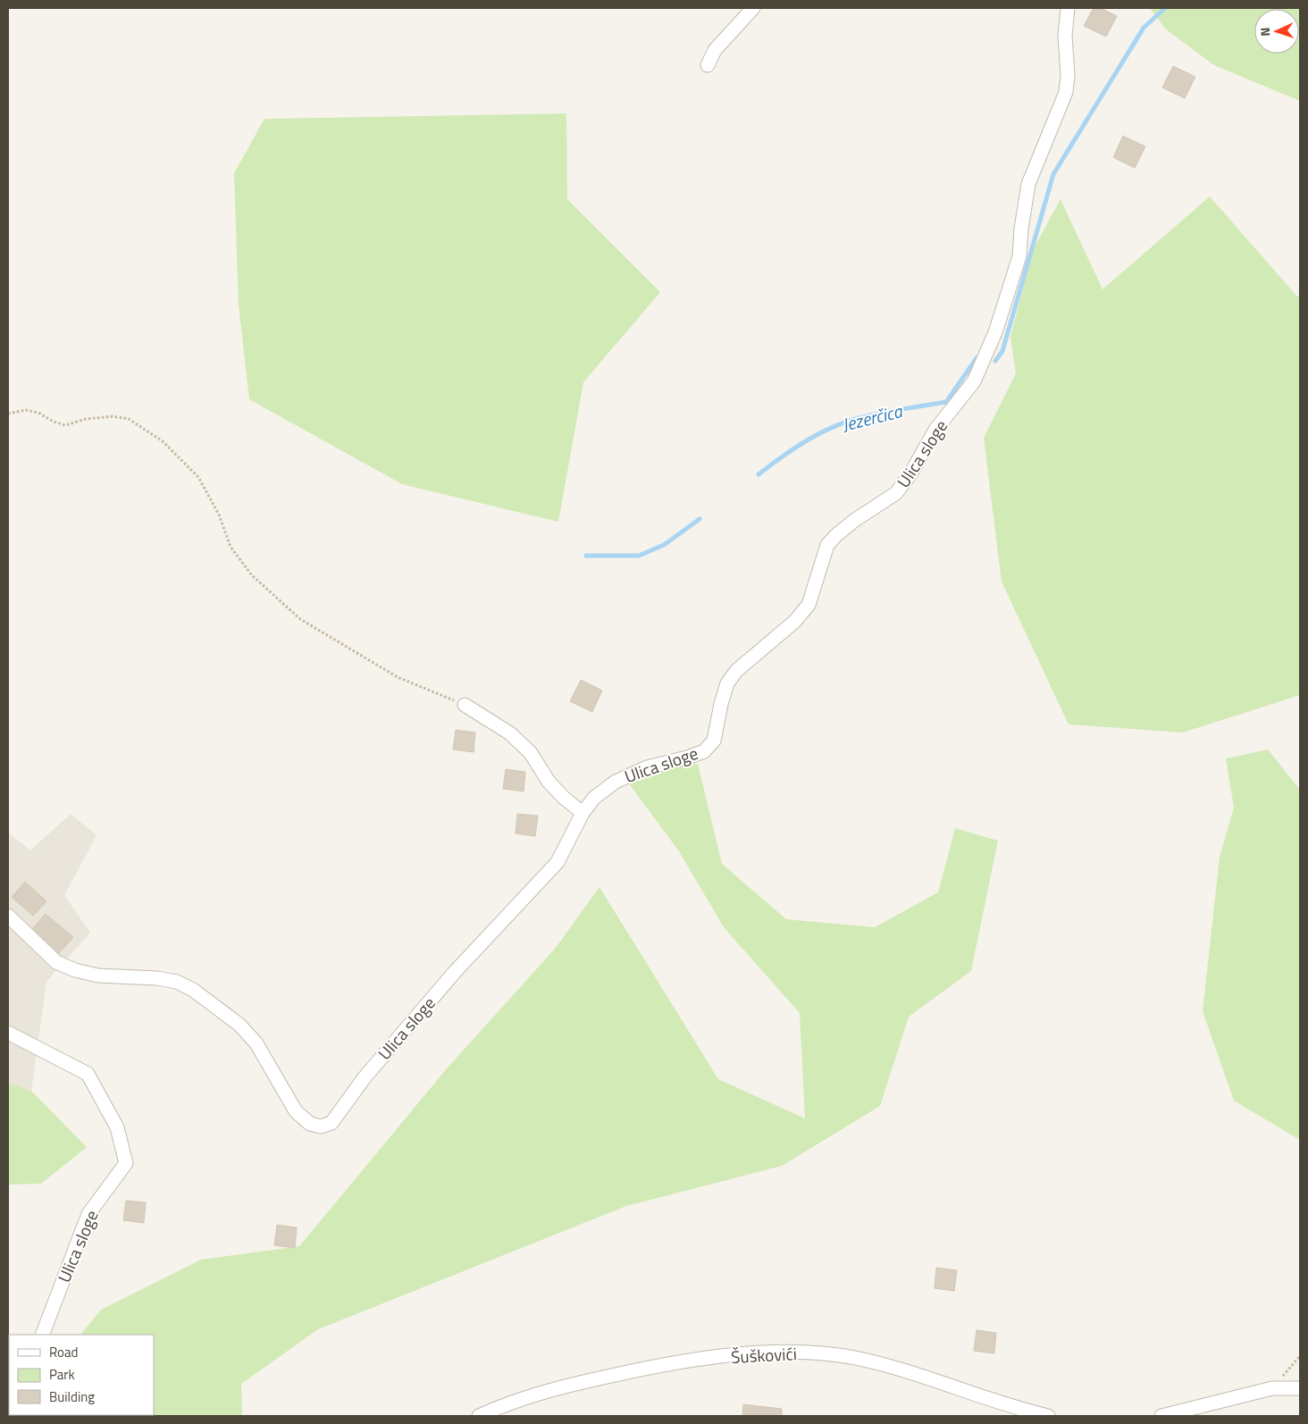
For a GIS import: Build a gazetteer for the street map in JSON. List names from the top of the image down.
{
  "streets": {
    "street": ["Ulica sloge", "Šuškovići"]
  },
  "water": ["Jezerčica"],
  "legend": ["Road", "Park", "Building"],
  "north": "left"
}
